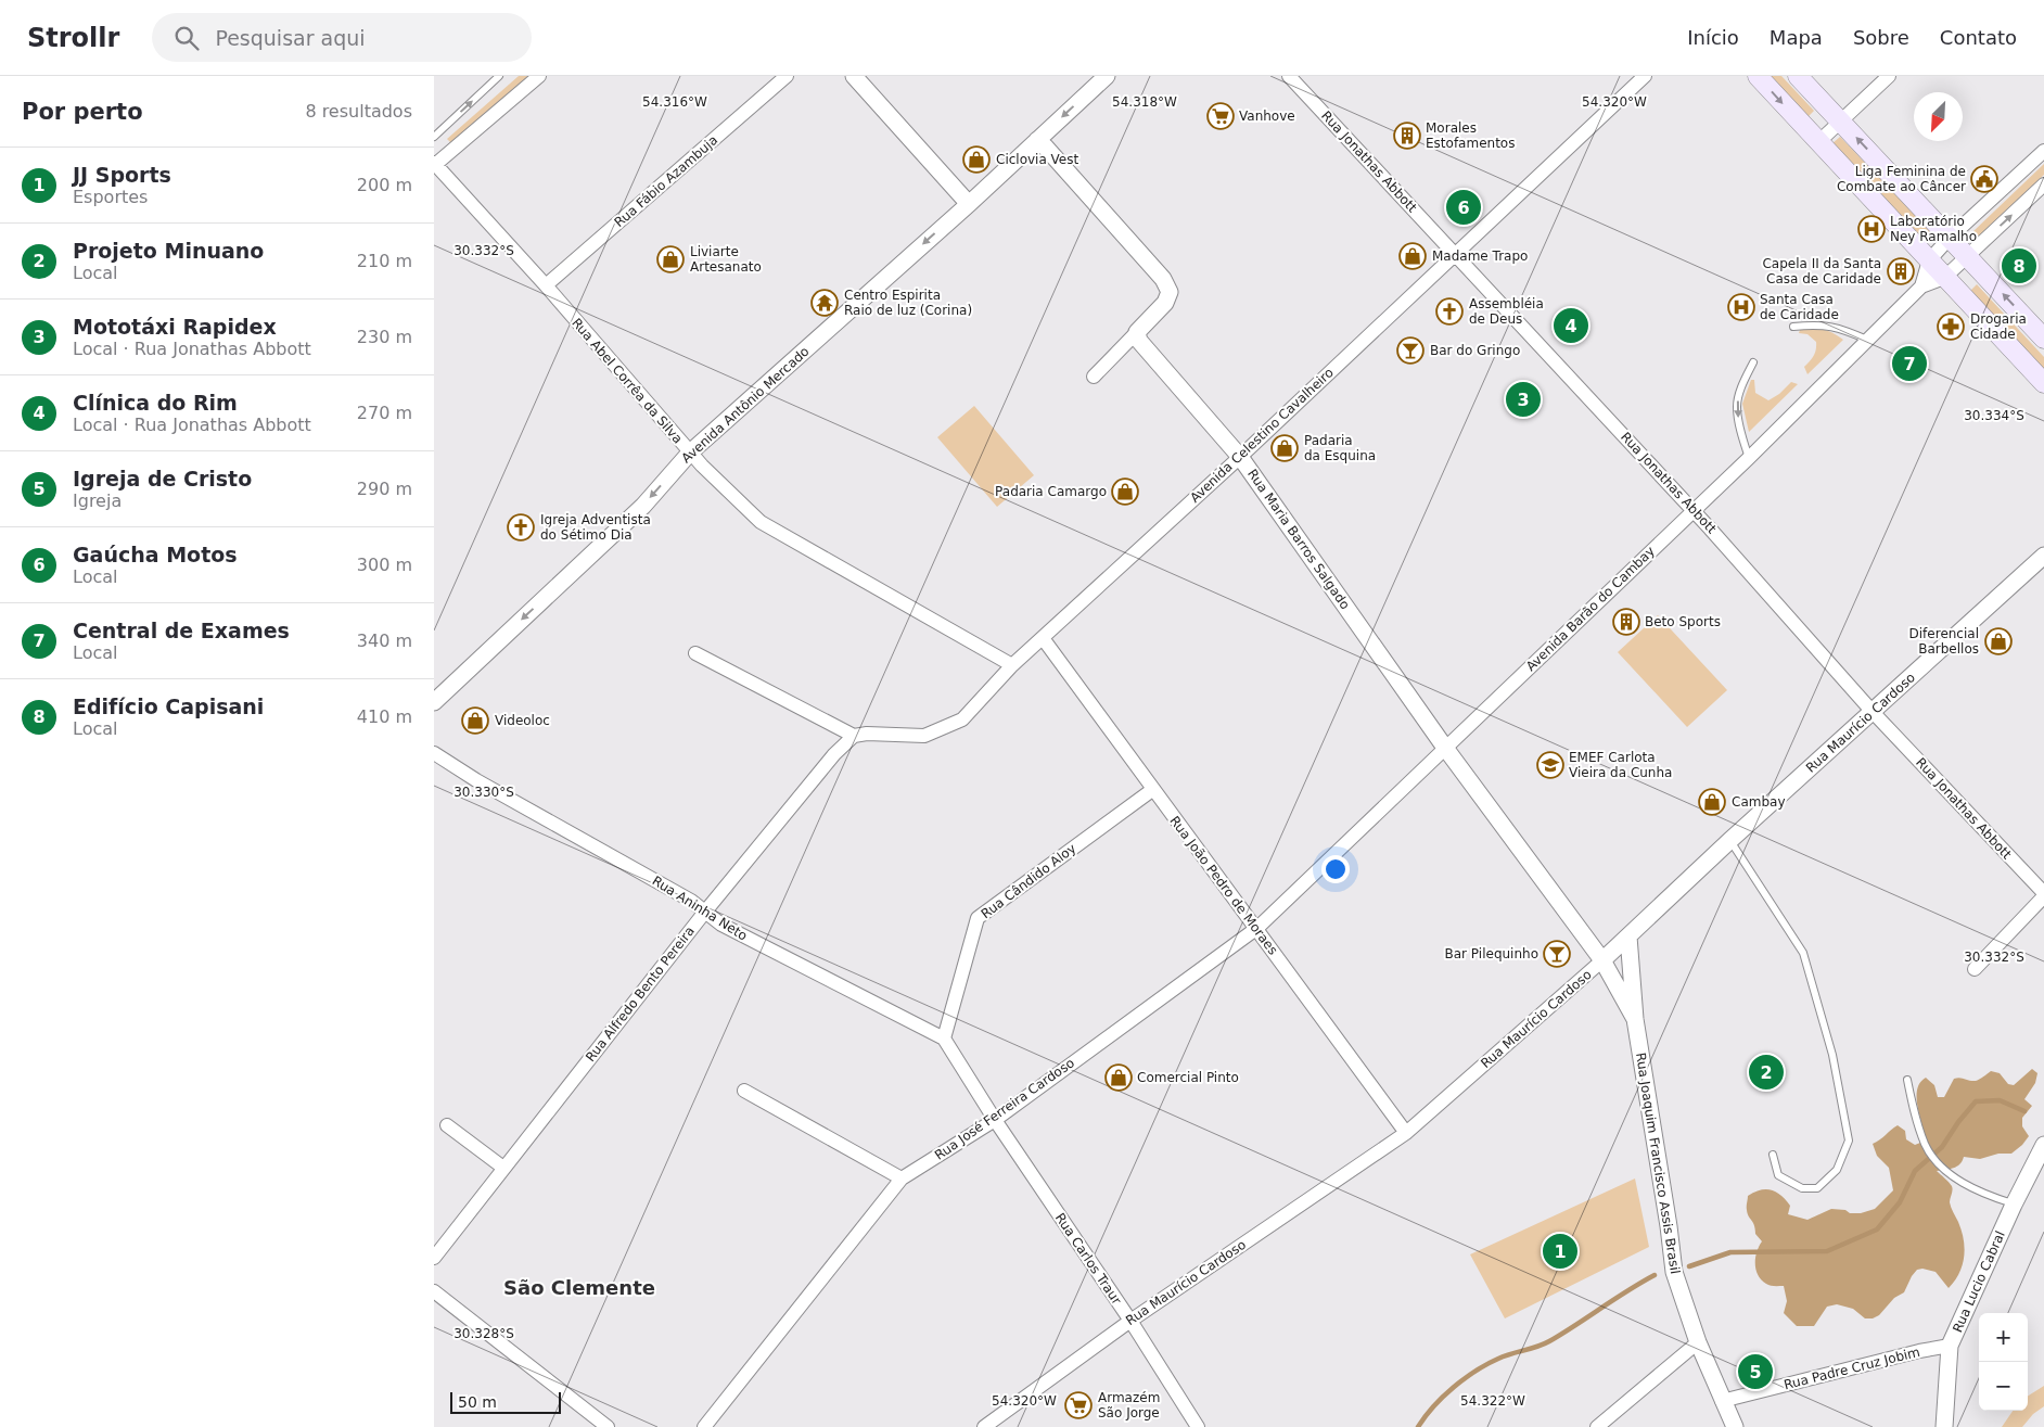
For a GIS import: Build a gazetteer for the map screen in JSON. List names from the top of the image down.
{
  "streets": {
    "street": [
      "Rua Jonathas Abbott",
      "Rua Fábio Azambuja",
      "Rua Abel Corrêa da Silva",
      "Avenida Antônio Mercado",
      "Avenida Celestino Cavalheiro",
      "Rua Maria Barros Salgado",
      "Avenida Barão do Cambay",
      "Rua Maurício Cardoso",
      "Rua Cândido Aloy",
      "Rua João Pedro de Moraes",
      "Rua Aninha Neto",
      "Rua Alfredo Bento Pereira",
      "Rua José Ferreira Cardoso",
      "Rua Joaquim Francisco Assis Brasil",
      "Rua Carlos Traur",
      "Rua Lucio Cabral",
      "Rua Padre Cruz Jobim"
    ]
  },
  "crossings": [
    ["Rua Jonathas Abbott", "Avenida Celestino Cavalheiro"],
    ["Rua Jonathas Abbott", "Avenida Barão do Cambay"],
    ["Rua Jonathas Abbott", "Rua Maurício Cardoso"],
    ["Rua Fábio Azambuja", "Rua Abel Corrêa da Silva"],
    ["Rua Abel Corrêa da Silva", "Avenida Antônio Mercado"],
    ["Rua Abel Corrêa da Silva", "Avenida Celestino Cavalheiro"],
    ["Avenida Celestino Cavalheiro", "Rua Maria Barros Salgado"],
    ["Avenida Celestino Cavalheiro", "Rua João Pedro de Moraes"],
    ["Avenida Celestino Cavalheiro", "Rua Alfredo Bento Pereira"],
    ["Rua Maria Barros Salgado", "Avenida Barão do Cambay"],
    ["Rua Maria Barros Salgado", "Rua Maurício Cardoso"],
    ["Rua Maria Barros Salgado", "Rua Joaquim Francisco Assis Brasil"],
    ["Avenida Barão do Cambay", "Rua João Pedro de Moraes"],
    ["Avenida Barão do Cambay", "Rua José Ferreira Cardoso"],
    ["Rua Maurício Cardoso", "Rua João Pedro de Moraes"],
    ["Rua Maurício Cardoso", "Rua Joaquim Francisco Assis Brasil"],
    ["Rua Maurício Cardoso", "Rua Carlos Traur"],
    ["Rua Cândido Aloy", "Rua João Pedro de Moraes"],
    ["Rua Cândido Aloy", "Rua Aninha Neto"],
    ["Rua João Pedro de Moraes", "Rua José Ferreira Cardoso"],
    ["Rua Aninha Neto", "Rua Alfredo Bento Pereira"],
    ["Rua José Ferreira Cardoso", "Rua Carlos Traur"],
    ["Rua Joaquim Francisco Assis Brasil", "Rua Padre Cruz Jobim"],
    ["Rua Lucio Cabral", "Rua Padre Cruz Jobim"]
  ],
  "one_way": ["Avenida Antônio Mercado"],
  "districts": ["São Clemente"],
  "places": {
    "supermarket": ["Vanhove", "Armazém São Jorge"],
    "building": ["Morales Estofamentos", "Capela II da Santa Casa de Caridade", "Beto Sports"],
    "shop": [
      "Ciclovia Vest",
      "Madame Trapo",
      "Liviarte Artesanato",
      "Padaria da Esquina",
      "Padaria Camargo",
      "Diferencial Barbellos",
      "Videoloc",
      "Cambay",
      "Comercial Pinto"
    ],
    "public building": ["Liga Feminina de Combate ao Câncer"],
    "hospital": ["Laboratório Ney Ramalho", "Santa Casa de Caridade"],
    "temple": ["Centro Espirita Raio de luz (Corina)"],
    "church": ["Assembléia de Deus", "Igreja Adventista do Sétimo Dia"],
    "pharmacy": ["Drogaria Cidade"],
    "bar": ["Bar do Gringo", "Bar Pilequinho"],
    "school or university": ["EMEF Carlota Vieira da Cunha"]
  },
  "scale_bar": "50 m",
  "north": "bottom left",
  "page": {
    "header": "Strollr",
    "search": "Pesquisar aqui",
    "nav": [
      "Início",
      "Mapa",
      "Sobre",
      "Contato"
    ],
    "heading": ["Por perto", "8 resultados"],
    "list": [
      {
        "mark": "1",
        "name": "JJ Sports",
        "note": "Esportes",
        "value": "200 m"
      },
      {
        "mark": "2",
        "name": "Projeto Minuano",
        "note": "Local",
        "value": "210 m"
      },
      {
        "mark": "3",
        "name": "Mototáxi Rapidex",
        "note": "Local · Rua Jonathas Abbott",
        "value": "230 m"
      },
      {
        "mark": "4",
        "name": "Clínica do Rim",
        "note": "Local · Rua Jonathas Abbott",
        "value": "270 m"
      },
      {
        "mark": "5",
        "name": "Igreja de Cristo",
        "note": "Igreja",
        "value": "290 m"
      },
      {
        "mark": "6",
        "name": "Gaúcha Motos",
        "note": "Local",
        "value": "300 m"
      },
      {
        "mark": "7",
        "name": "Central de Exames",
        "note": "Local",
        "value": "340 m"
      },
      {
        "mark": "8",
        "name": "Edifício Capisani",
        "note": "Local",
        "value": "410 m"
      }
    ],
    "pins": [
      "6",
      "8",
      "4",
      "7",
      "3",
      "2",
      "1",
      "5"
    ],
    "map_buttons": ["+", "−"],
    "scale": "50 m"
  },
  "coordinates": [
    "54.316°W",
    "54.318°W",
    "54.320°W",
    "30.332°S",
    "30.334°S",
    "30.330°S",
    "30.328°S",
    "54.322°W"
  ]
}
